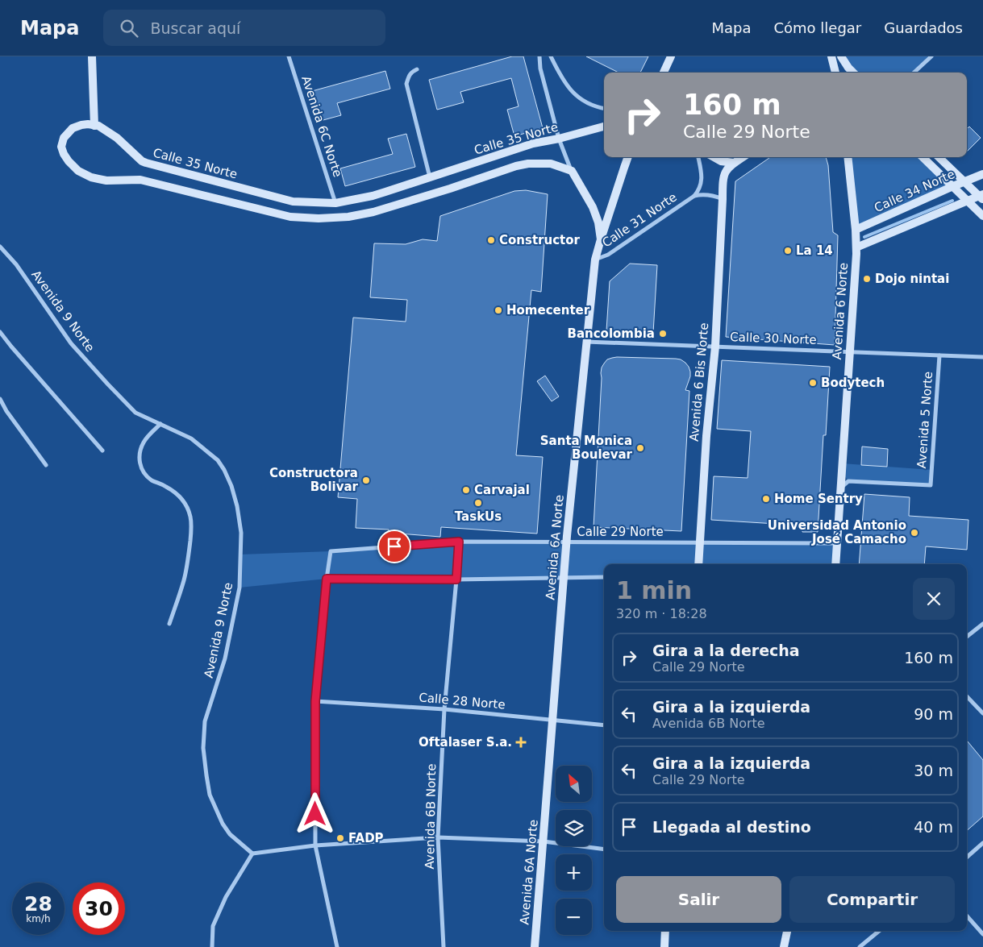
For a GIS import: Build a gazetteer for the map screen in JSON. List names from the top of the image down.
{
  "streets": {
    "street": [
      "Avenida 6C Norte",
      "Calle 35 Norte",
      "Calle 34 Norte",
      "Calle 31 Norte",
      "Avenida 9 Norte",
      "Avenida 6 Norte",
      "Calle 30 Norte",
      "Avenida 6 Bis Norte",
      "Avenida 5 Norte",
      "Calle 29 Norte",
      "Avenida 6A Norte",
      "Calle 28 Norte",
      "Avenida 6B Norte"
    ]
  },
  "crossings": [
    ["Avenida 6C Norte", "Calle 35 Norte"],
    ["Calle 34 Norte", "Avenida 6 Norte"],
    ["Calle 31 Norte", "Avenida 6A Norte"],
    ["Avenida 6 Norte", "Calle 30 Norte"],
    ["Avenida 6 Norte", "Calle 29 Norte"],
    ["Calle 30 Norte", "Avenida 6 Bis Norte"],
    ["Calle 30 Norte", "Avenida 5 Norte"],
    ["Calle 30 Norte", "Avenida 6A Norte"],
    ["Avenida 6 Bis Norte", "Calle 29 Norte"],
    ["Calle 29 Norte", "Avenida 6A Norte"],
    ["Calle 29 Norte", "Avenida 6B Norte"],
    ["Avenida 6A Norte", "Calle 28 Norte"],
    ["Calle 28 Norte", "Avenida 6B Norte"]
  ],
  "places": {
    "other": [
      "Constructor",
      "La 14",
      "Dojo nintai",
      "Homecenter",
      "Bancolombia",
      "Bodytech",
      "Santa Monica Boulevar",
      "Constructora Bolivar",
      "Carvajal",
      "Home Sentry",
      "TaskUs",
      "Universidad Antonio José Camacho",
      "FADP"
    ],
    "health": ["Oftalaser S.a."]
  },
  "north": "top left",
  "page": {
    "header": "Mapa",
    "search": "Buscar aquí",
    "nav": ["Mapa", "Cómo llegar", "Guardados"],
    "turn": ["160 m", "Calle 29 Norte"],
    "heading": ["1 min", "320 m · 18:28"],
    "list": [
      {
        "name": "Gira a la derecha",
        "note": "Calle 29 Norte",
        "value": "160 m"
      },
      {
        "name": "Gira a la izquierda",
        "note": "Avenida 6B Norte",
        "value": "90 m"
      },
      {
        "name": "Gira a la izquierda",
        "note": "Calle 29 Norte",
        "value": "30 m"
      },
      {
        "name": "Llegada al destino",
        "value": "40 m"
      }
    ],
    "map_buttons": ["+", "−"],
    "buttons": ["Salir", "Compartir"],
    "speed": "28 km/h",
    "limit": "30"
  }
}
